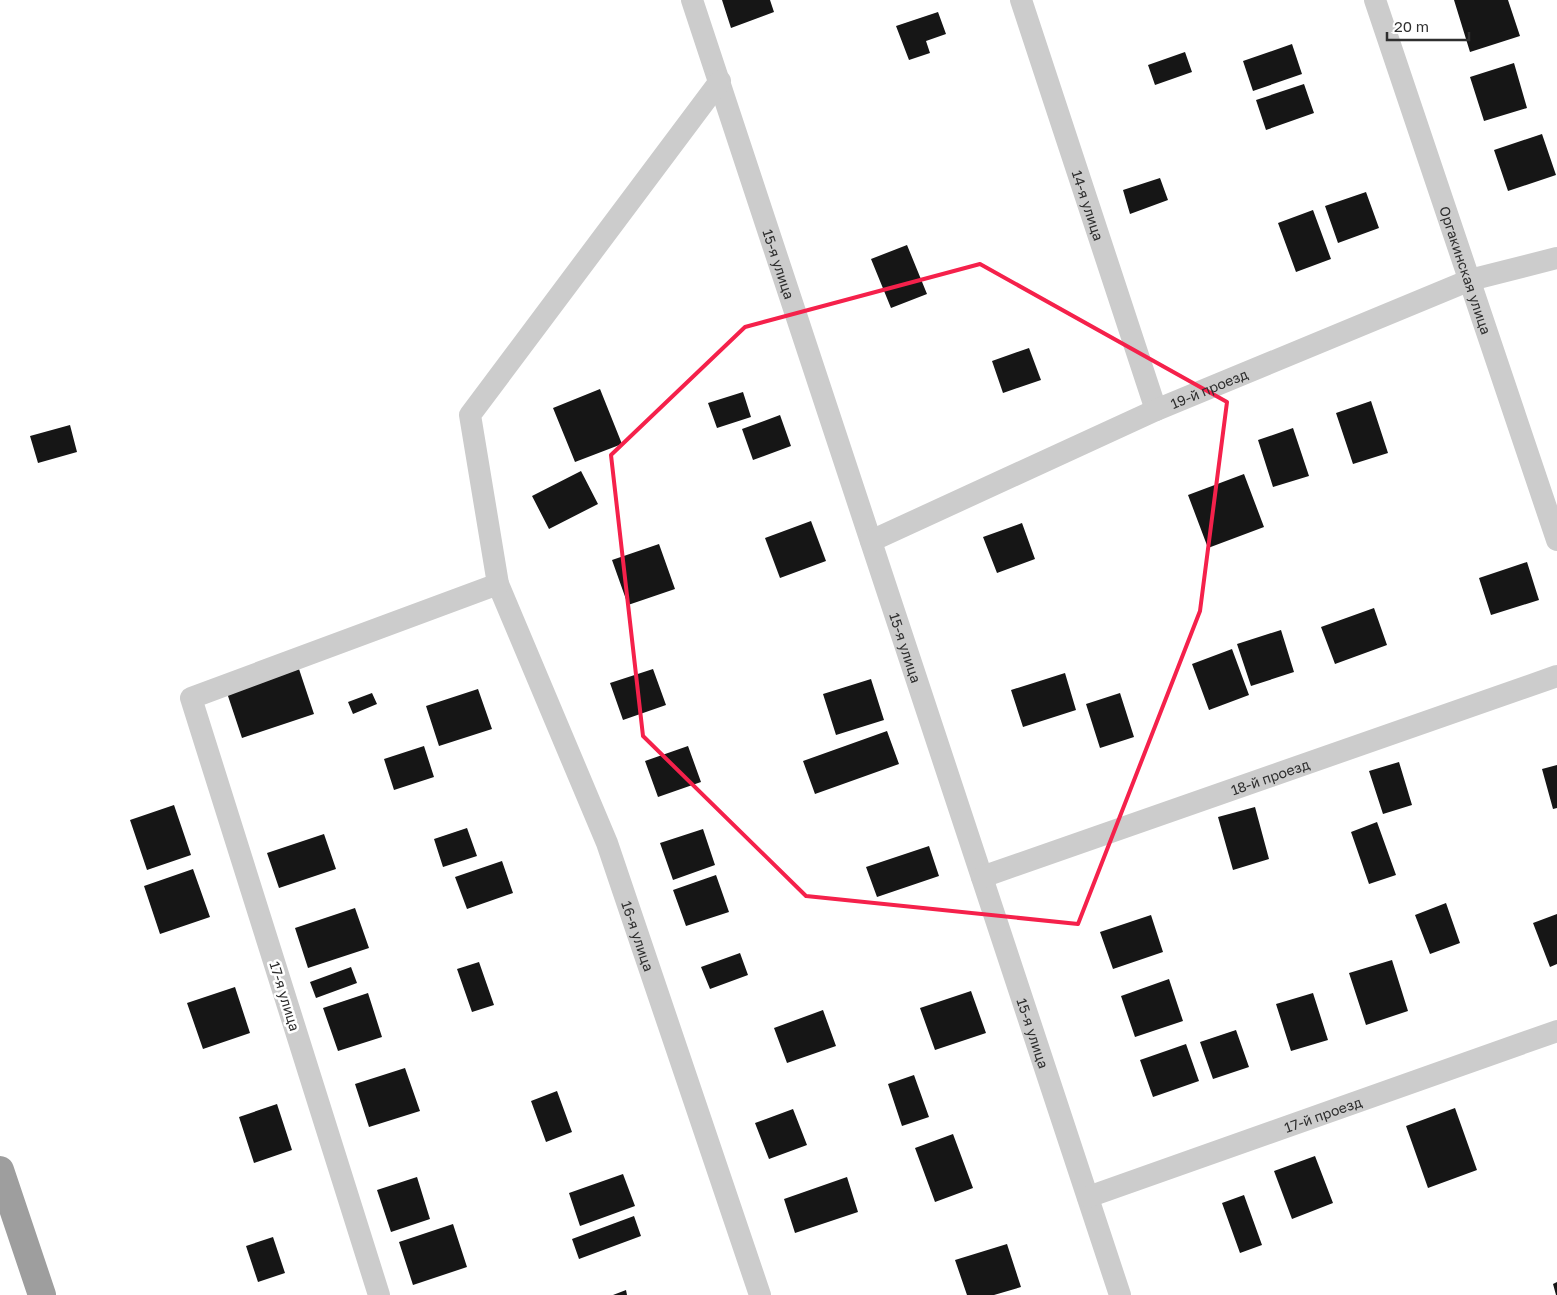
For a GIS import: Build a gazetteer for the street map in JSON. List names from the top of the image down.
{
  "streets": {
    "street": [
      "14-я улица",
      "15-я улица",
      "Оргакинская улица",
      "19-й проезд",
      "18-й проезд",
      "16-я улица",
      "17-я улица",
      "17-й проезд"
    ]
  },
  "crossings": [
    ["14-я улица", "19-й проезд"],
    ["15-я улица", "19-й проезд"],
    ["15-я улица", "18-й проезд"],
    ["15-я улица", "16-я улица"],
    ["15-я улица", "17-й проезд"],
    ["Оргакинская улица", "19-й проезд"],
    ["16-я улица", "17-я улица"]
  ],
  "scale_bar": "20 m"
}
